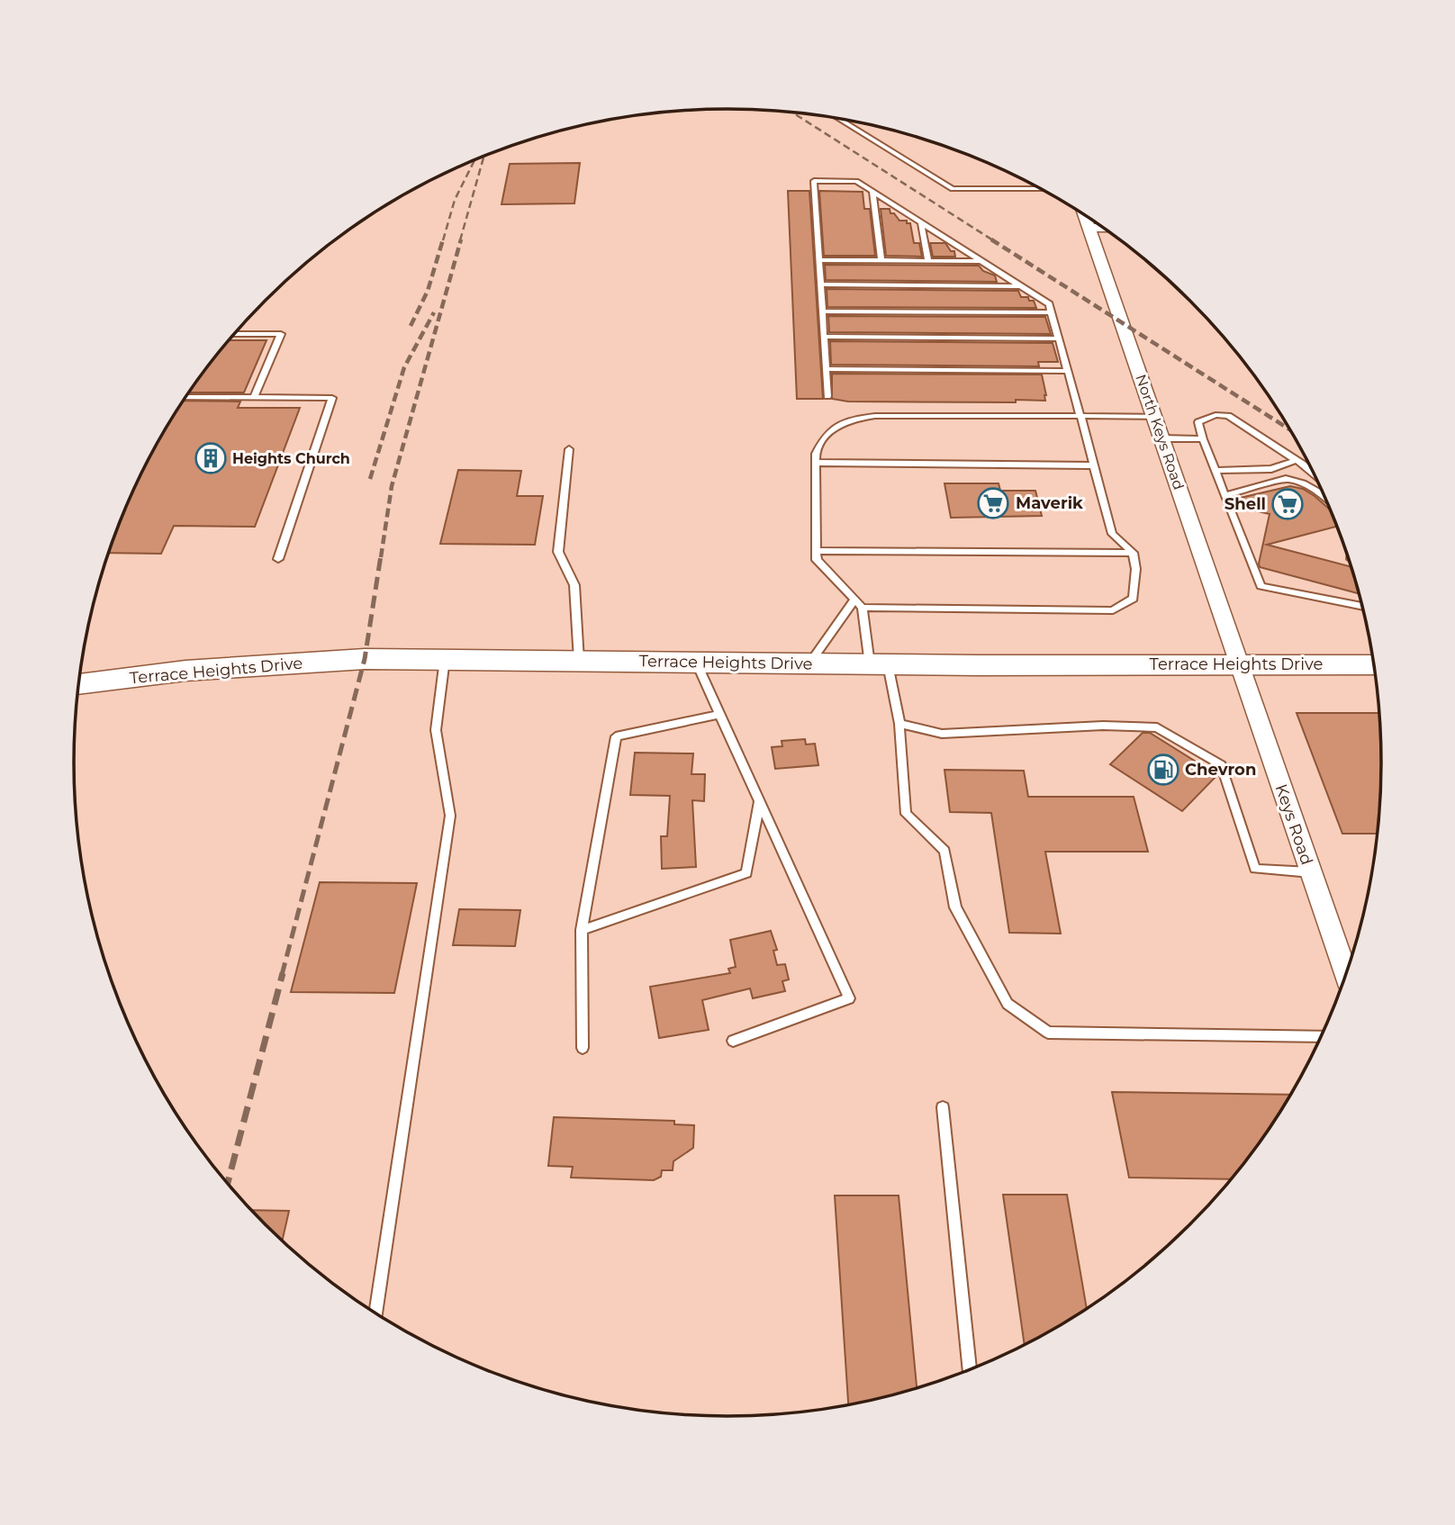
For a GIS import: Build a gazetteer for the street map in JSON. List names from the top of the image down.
{
  "streets": {
    "main road": ["Terrace Heights Drive"],
    "street": ["North Keys Road", "Keys Road"]
  },
  "crossings": [
    ["North Keys Road", "Terrace Heights Drive"],
    ["North Keys Road", "Keys Road"],
    ["Terrace Heights Drive", "Keys Road"]
  ],
  "places": {
    "building": ["Heights Church"],
    "supermarket": ["Maverik", "Shell"],
    "fuel station": ["Chevron"]
  }
}
